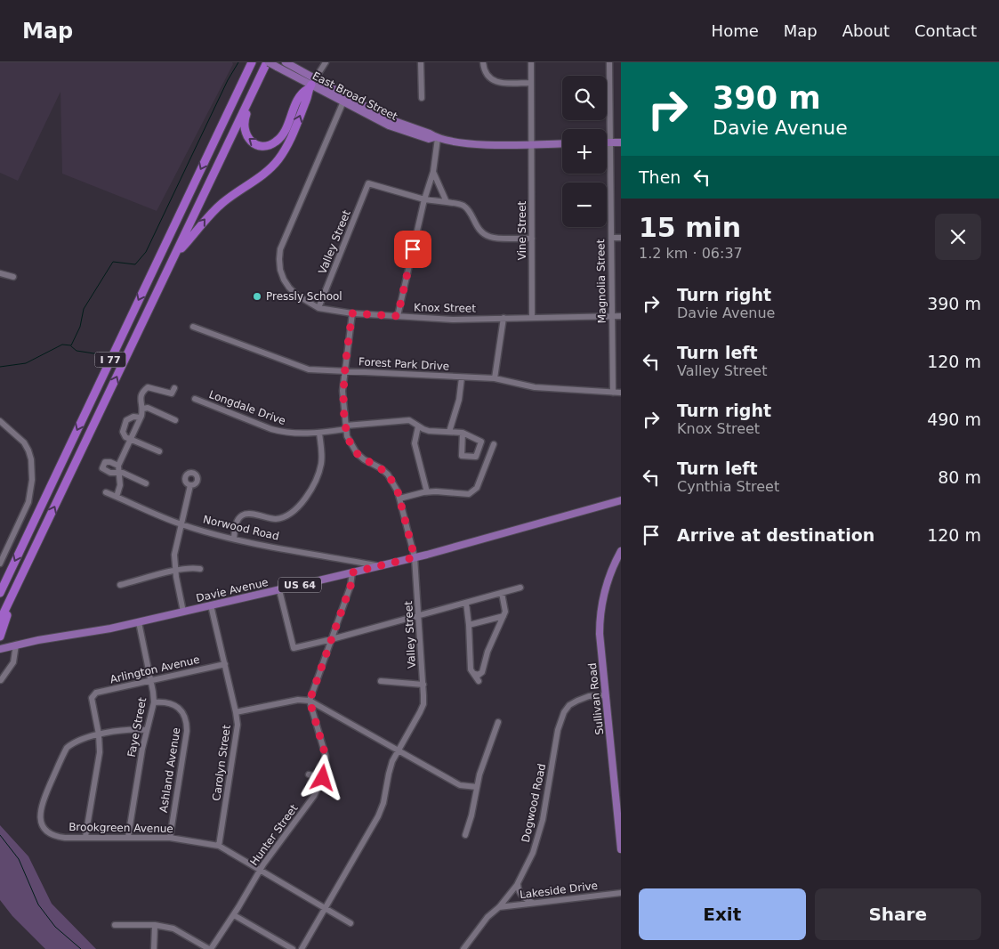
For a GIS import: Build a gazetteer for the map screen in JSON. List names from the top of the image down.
{
  "streets": {
    "highway": ["I 77"],
    "main road": [
      "East Broad Street",
      "US 64",
      "Davie Avenue",
      "Sullivan Road"
    ],
    "street": [
      "Vine Street",
      "Valley Street",
      "Magnolia Street",
      "Knox Street",
      "Forest Park Drive",
      "Longdale Drive",
      "Norwood Road",
      "Arlington Avenue",
      "Faye Street",
      "Carolyn Street",
      "Ashland Avenue",
      "Dogwood Road",
      "Brookgreen Avenue",
      "Hunter Street",
      "Lakeside Drive"
    ]
  },
  "crossings": [
    ["East Broad Street", "Vine Street"],
    ["East Broad Street", "Knox Street"],
    ["East Broad Street", "I 77"],
    ["Vine Street", "Knox Street"],
    ["Valley Street", "Knox Street"],
    ["Valley Street", "Forest Park Drive"],
    ["Valley Street", "Longdale Drive"],
    ["Valley Street", "Davie Avenue"],
    ["Valley Street", "Brookgreen Avenue"],
    ["Magnolia Street", "Knox Street"],
    ["Magnolia Street", "Forest Park Drive"],
    ["Norwood Road", "Davie Avenue"],
    ["Davie Avenue", "Faye Street"],
    ["Davie Avenue", "Carolyn Street"],
    ["Arlington Avenue", "Faye Street"],
    ["Arlington Avenue", "Carolyn Street"],
    ["Arlington Avenue", "Brookgreen Avenue"],
    ["Sullivan Road", "Dogwood Road"],
    ["Faye Street", "Ashland Avenue"],
    ["Faye Street", "Brookgreen Avenue"],
    ["Carolyn Street", "Brookgreen Avenue"],
    ["Ashland Avenue", "Brookgreen Avenue"],
    ["Dogwood Road", "Lakeside Drive"],
    ["Brookgreen Avenue", "Hunter Street"]
  ],
  "places": ["Pressly School"],
  "page": {
    "header": "Map",
    "nav": [
      "Home",
      "Map",
      "About",
      "Contact"
    ],
    "turn": ["390 m", "Davie Avenue"],
    "map_buttons": ["+", "−"],
    "then": "Then",
    "heading": ["15 min", "1.2 km · 06:37"],
    "list": [
      {
        "name": "Turn right",
        "note": "Davie Avenue",
        "value": "390 m"
      },
      {
        "name": "Turn left",
        "note": "Valley Street",
        "value": "120 m"
      },
      {
        "name": "Turn right",
        "note": "Knox Street",
        "value": "490 m"
      },
      {
        "name": "Turn left",
        "note": "Cynthia Street",
        "value": "80 m"
      },
      {
        "name": "Arrive at destination",
        "value": "120 m"
      }
    ],
    "buttons": ["Exit", "Share"]
  }
}
